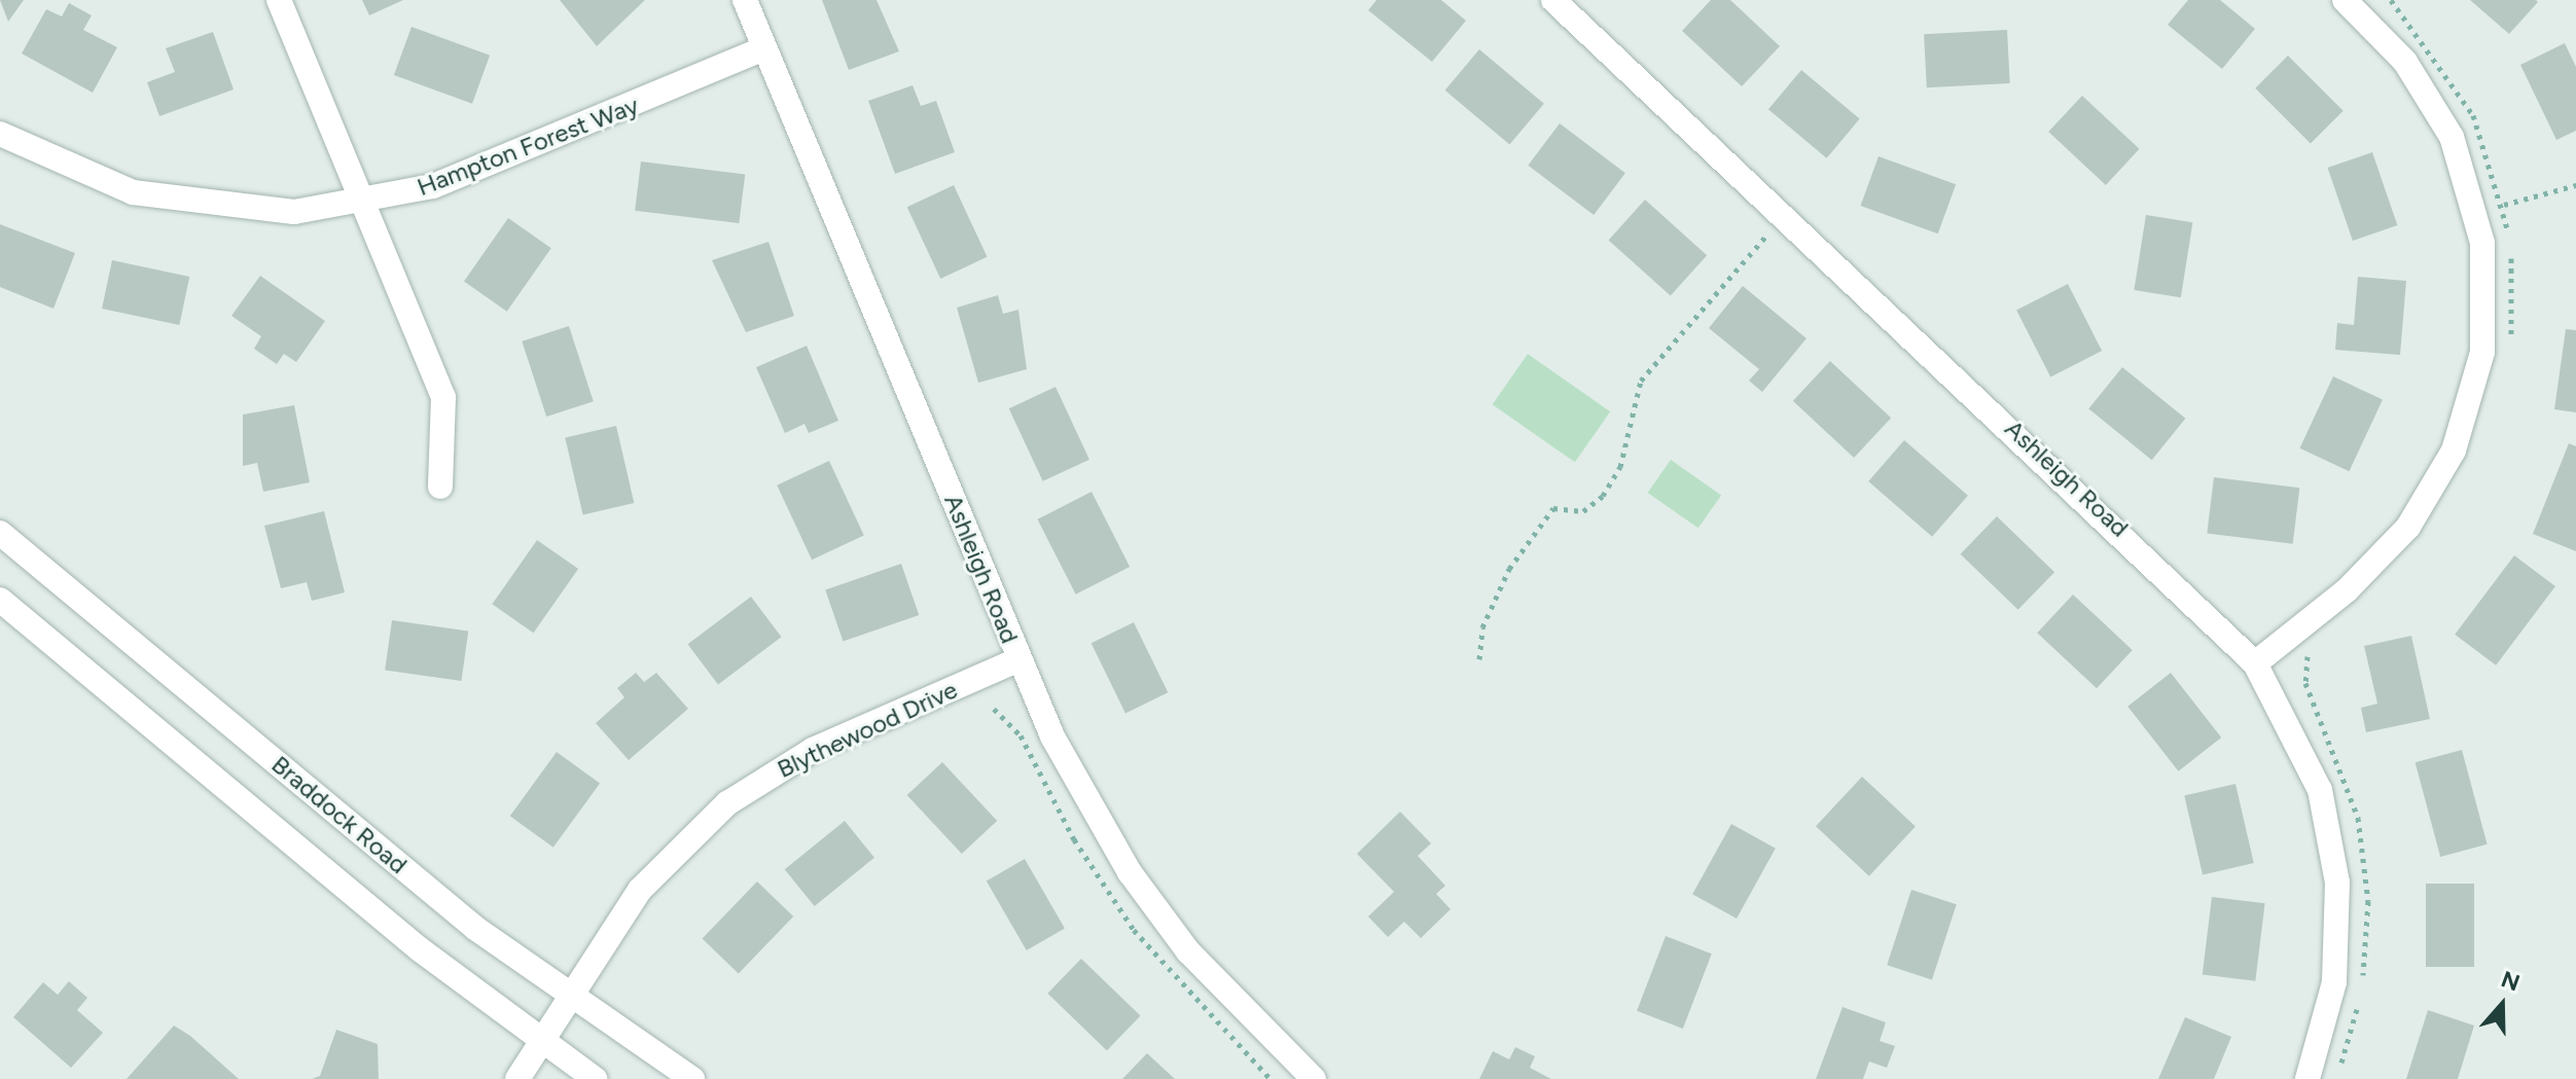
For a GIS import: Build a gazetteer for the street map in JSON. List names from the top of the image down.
{
  "streets": {
    "street": [
      "Hampton Forest Way",
      "Ashleigh Road",
      "Blythewood Drive",
      "Braddock Road"
    ]
  },
  "crossings": [
    ["Hampton Forest Way", "Ashleigh Road"],
    ["Ashleigh Road", "Blythewood Drive"],
    ["Blythewood Drive", "Braddock Road"]
  ],
  "north": "top"
}
